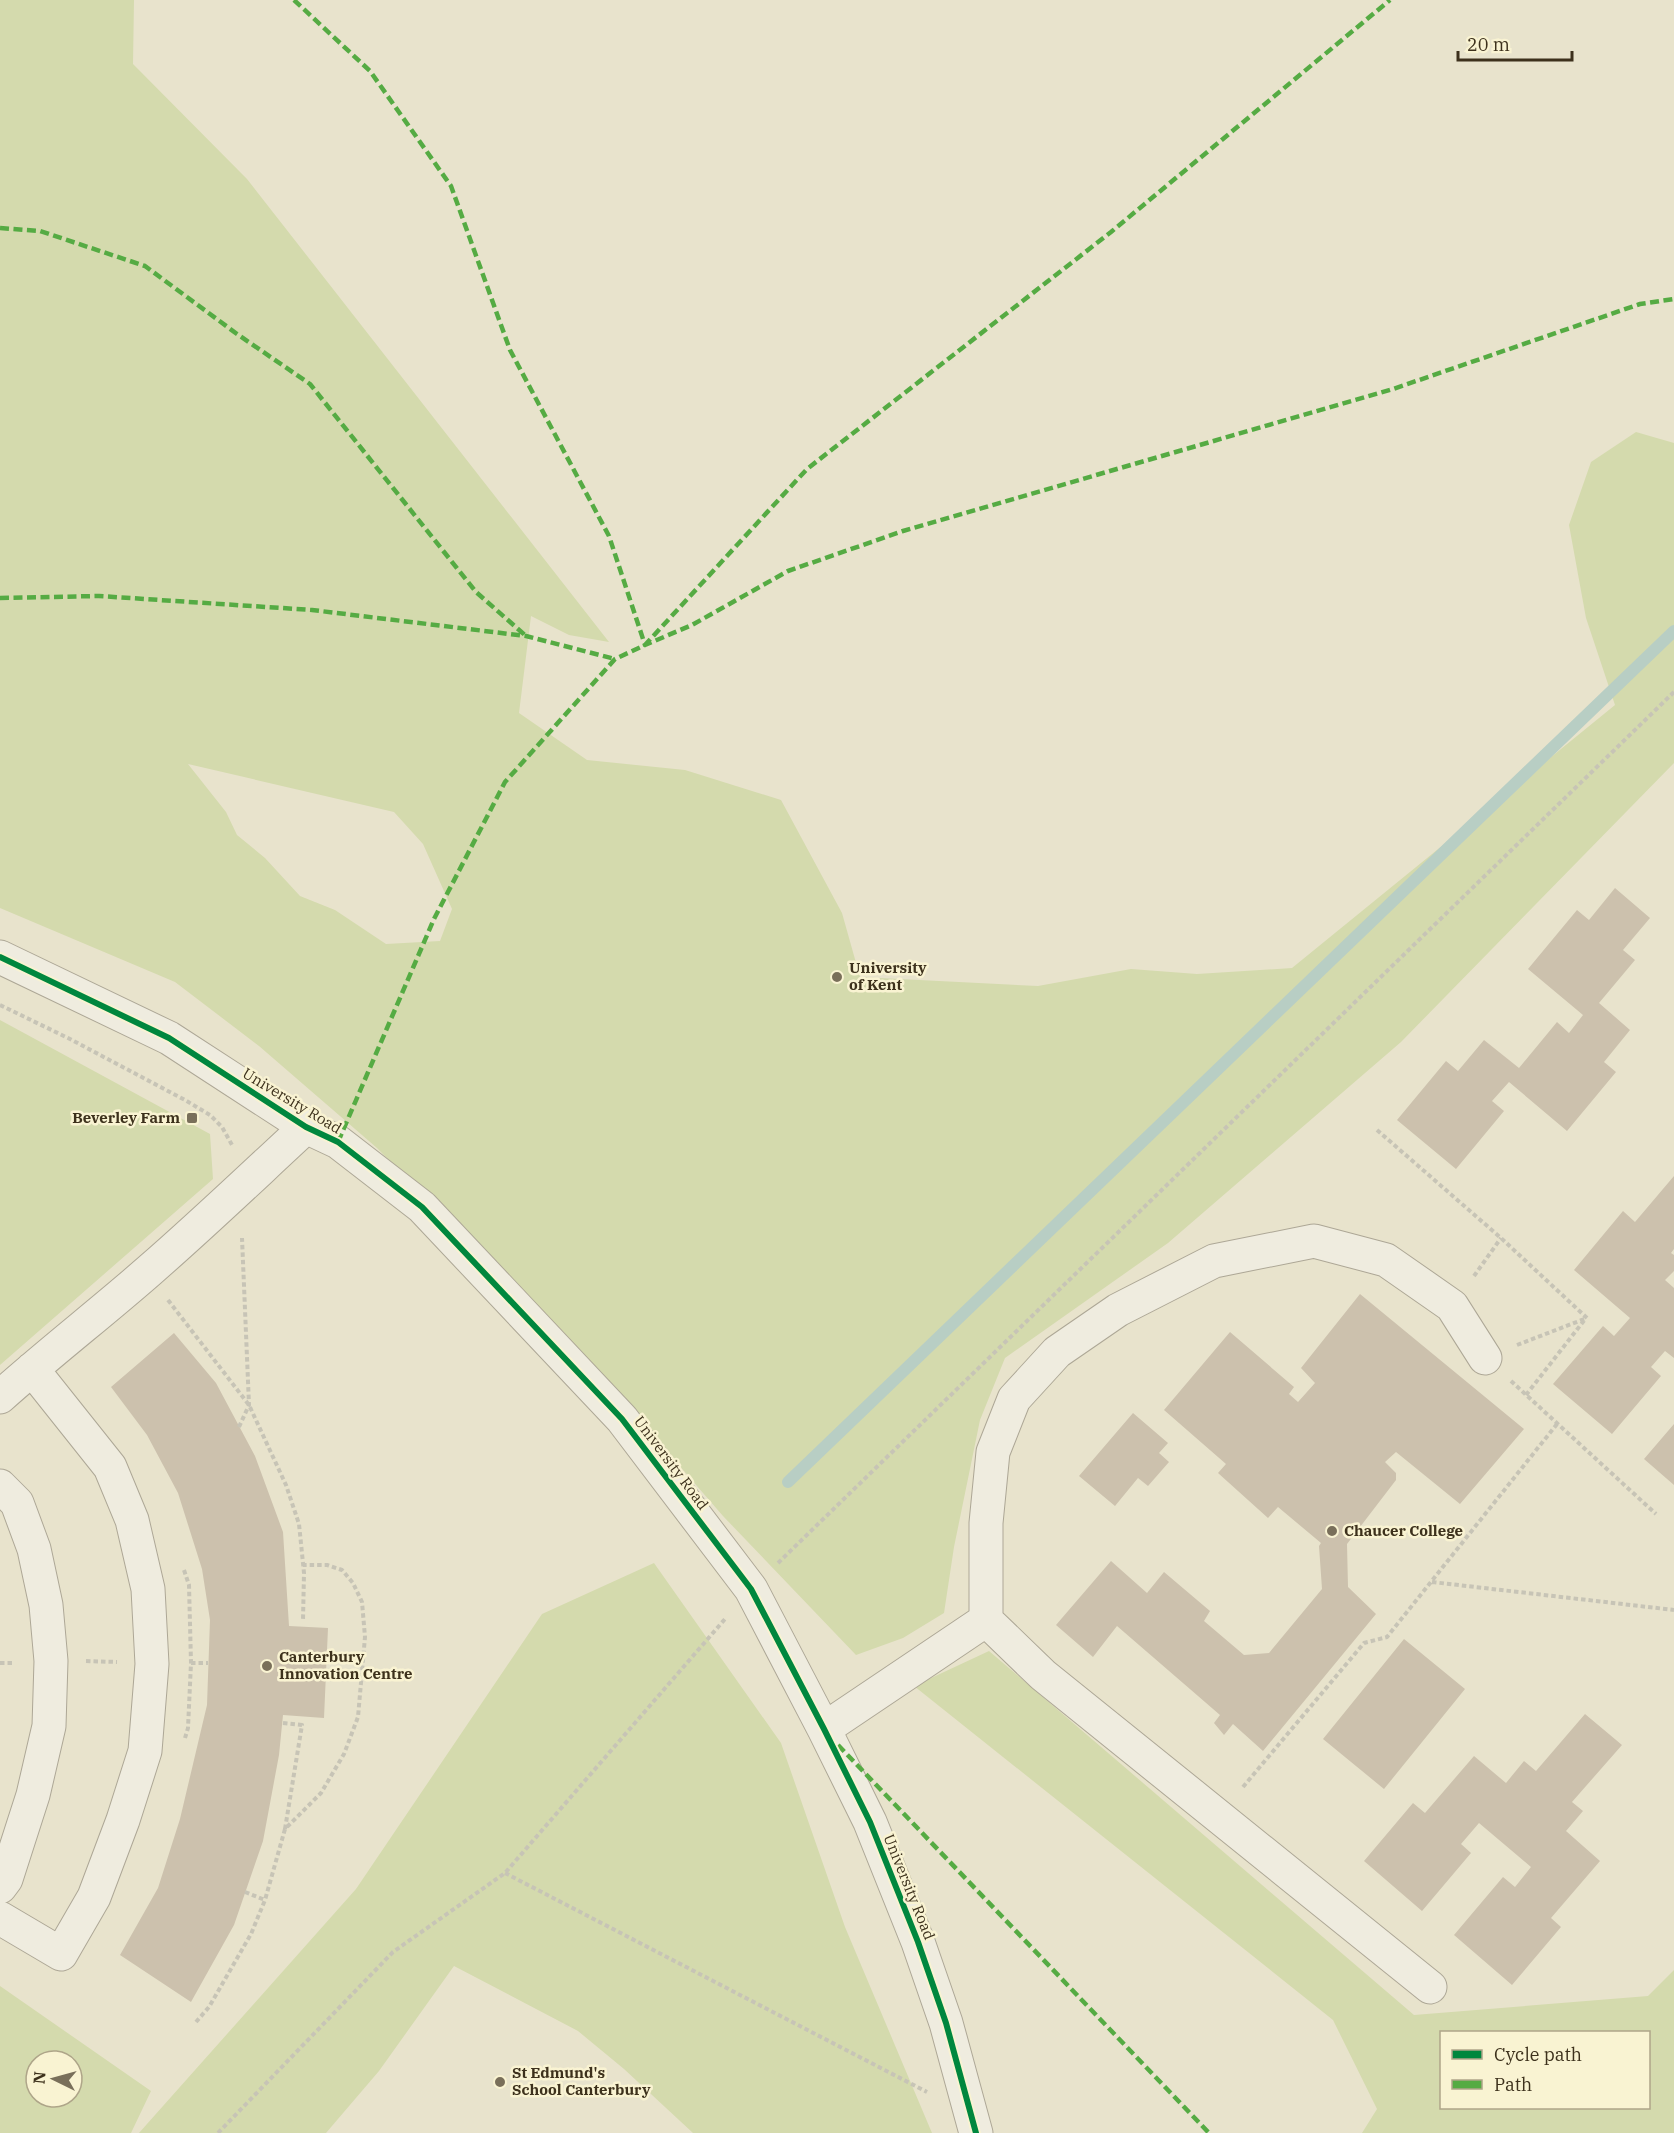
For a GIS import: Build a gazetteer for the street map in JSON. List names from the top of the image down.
{
  "streets": {
    "street": ["University Road"]
  },
  "places": {
    "other": [
      "University of Kent",
      "Chaucer College",
      "Canterbury Innovation Centre",
      "St Edmund's School Canterbury"
    ],
    "transit": ["Beverley Farm"]
  },
  "legend": ["Cycle path", "Path"],
  "scale_bar": "20 m",
  "north": "left"
}
